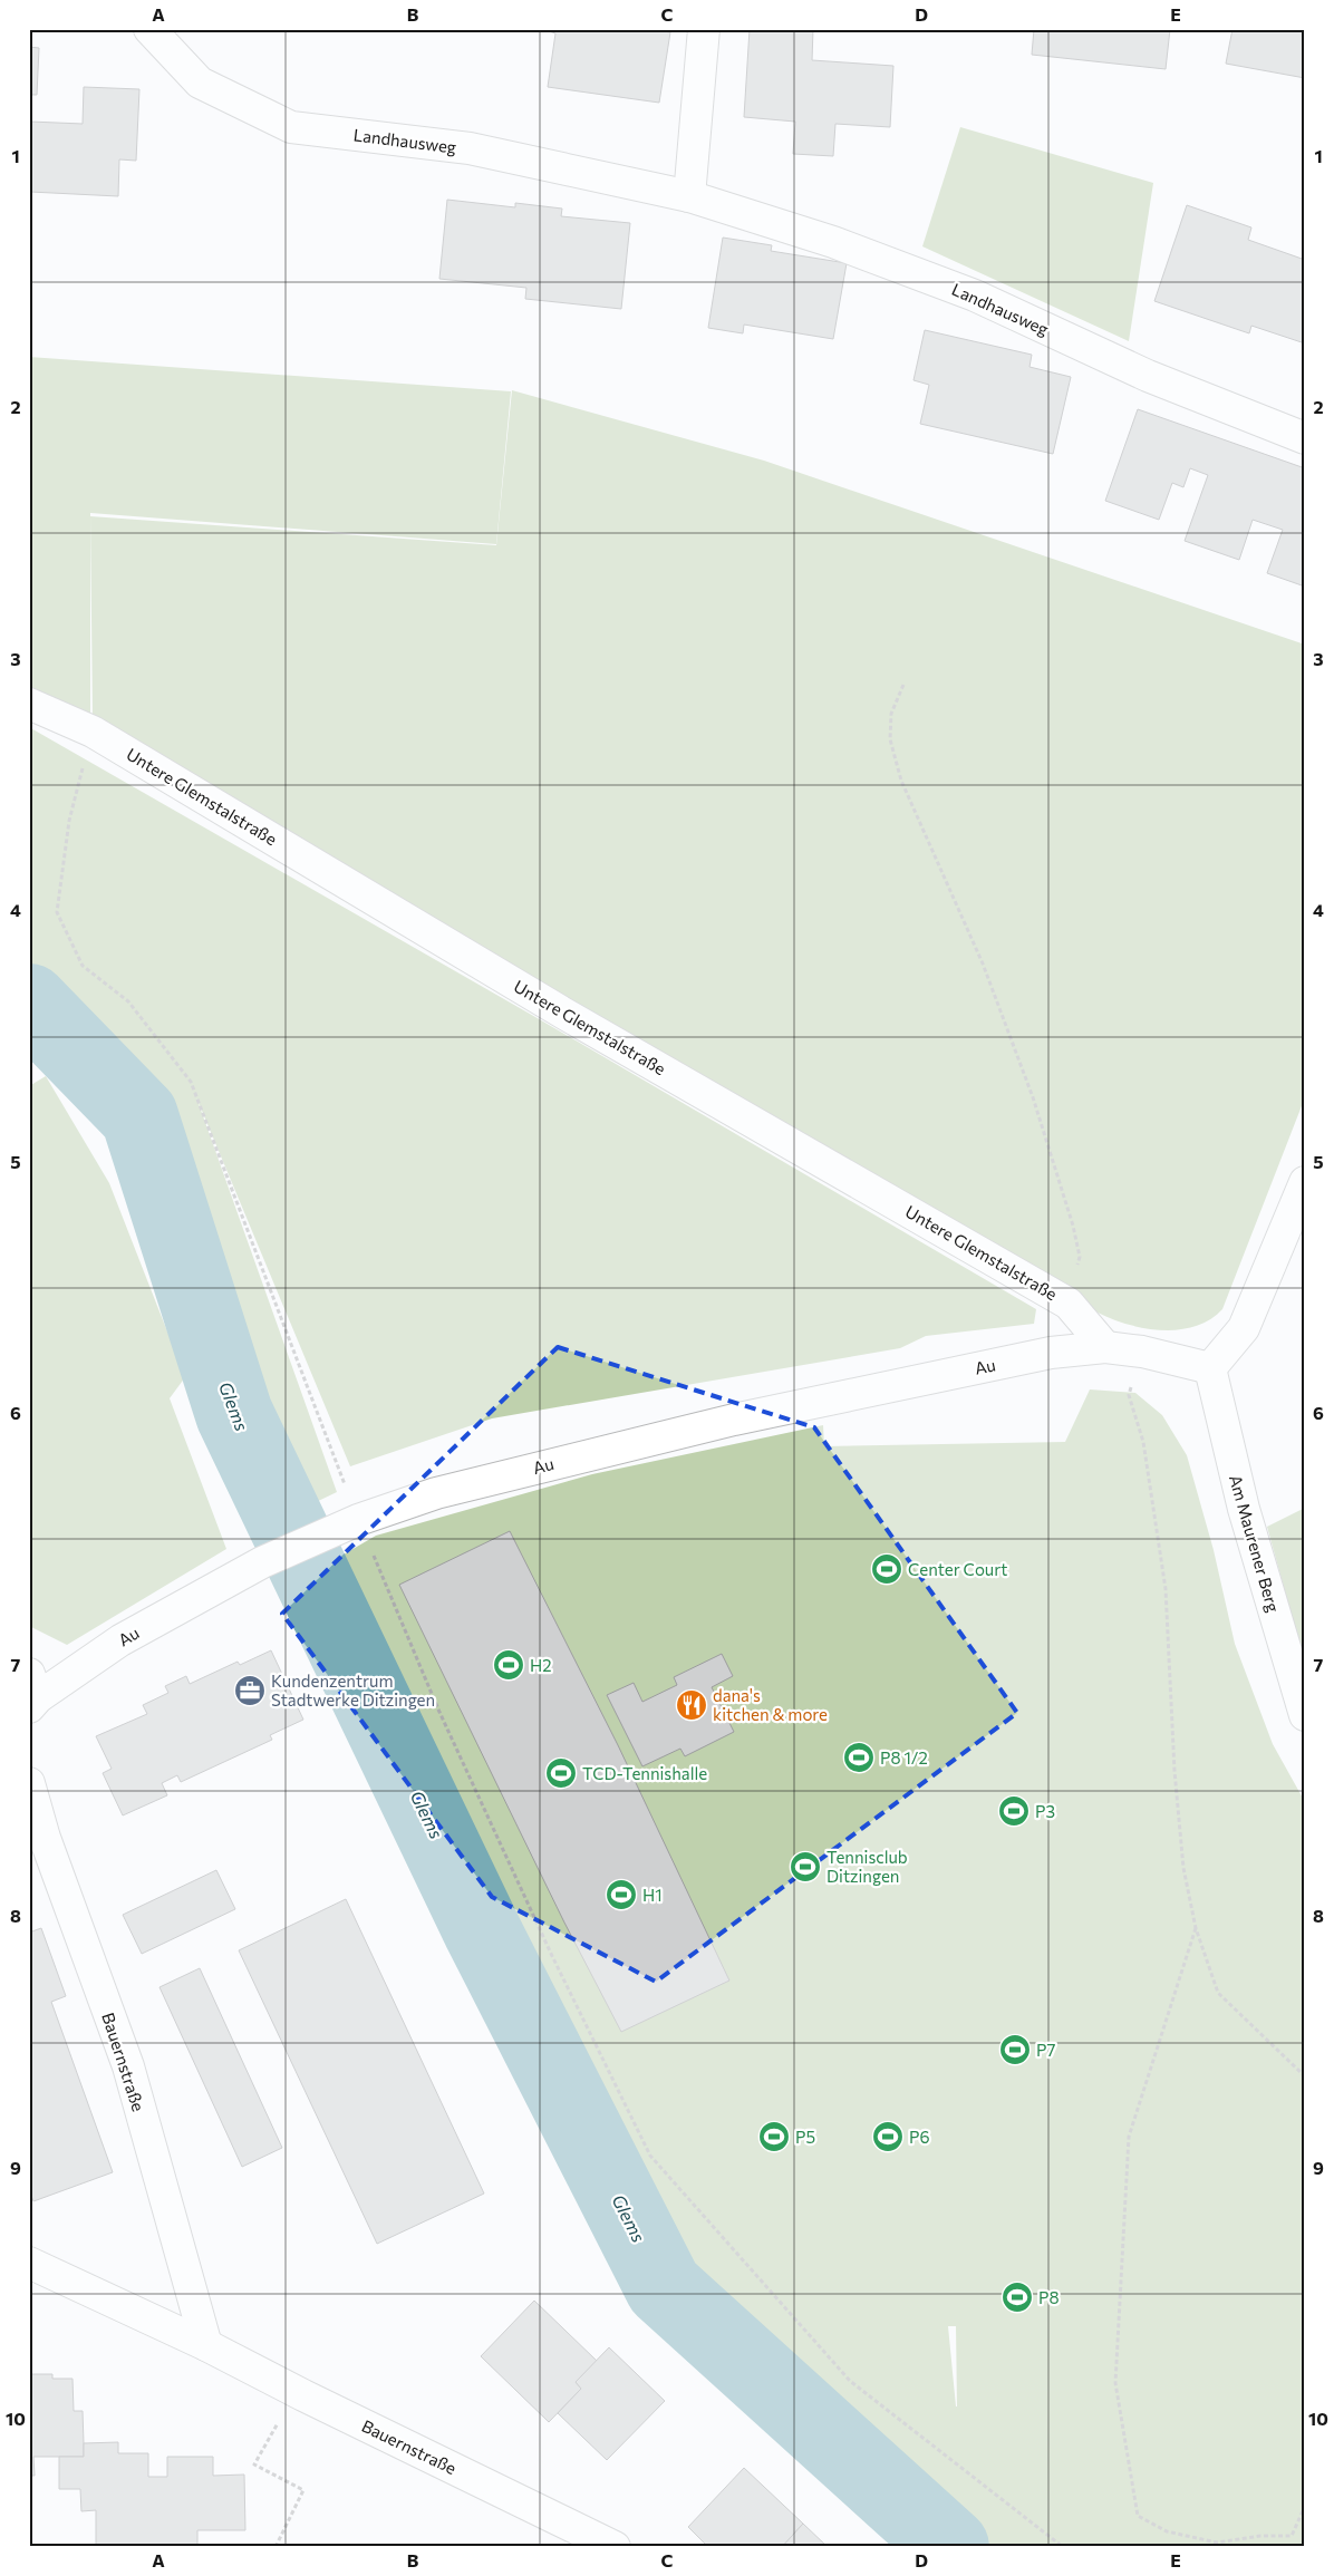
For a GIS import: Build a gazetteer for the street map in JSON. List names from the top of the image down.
{
  "streets": {
    "street": [
      "Landhausweg",
      "Untere Glemstalstraße",
      "Au",
      "Am Maurener Berg",
      "Bauernstraße"
    ]
  },
  "crossings": [
    ["Untere Glemstalstraße", "Au"]
  ],
  "water": ["Glems"],
  "places": {
    "sports": [
      "Center Court",
      "H2",
      "P8 1/2",
      "TCD-Tennishalle",
      "P3",
      "Tennisclub Ditzingen",
      "H1",
      "P7",
      "P5",
      "P6",
      "P8"
    ],
    "office": ["Kundenzentrum Stadtwerke Ditzingen"],
    "restaurant": ["dana's kitchen & more"]
  },
  "grid": {
    "columns": [
      "A",
      "B",
      "C",
      "D",
      "E"
    ],
    "rows": [
      "1",
      "2",
      "3",
      "4",
      "5",
      "6",
      "7",
      "8",
      "9",
      "10"
    ]
  }
}
